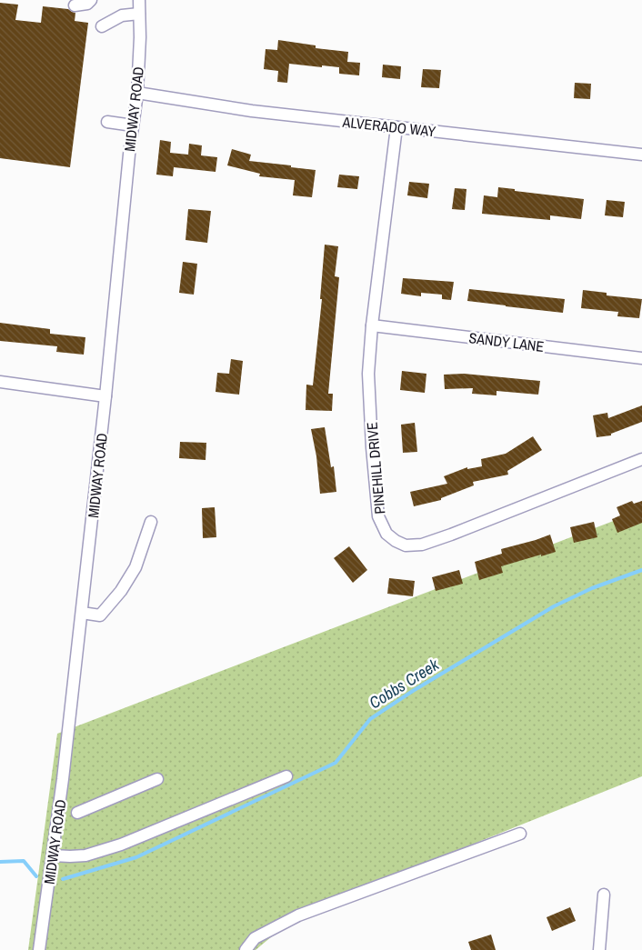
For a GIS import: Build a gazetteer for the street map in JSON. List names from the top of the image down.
{
  "streets": {
    "street": [
      "MIDWAY ROAD",
      "ALVERADO WAY",
      "SANDY LANE",
      "PINEHILL DRIVE"
    ]
  },
  "crossings": [
    ["MIDWAY ROAD", "ALVERADO WAY"],
    ["ALVERADO WAY", "PINEHILL DRIVE"],
    ["SANDY LANE", "PINEHILL DRIVE"]
  ],
  "water": ["Cobbs Creek"]
}
